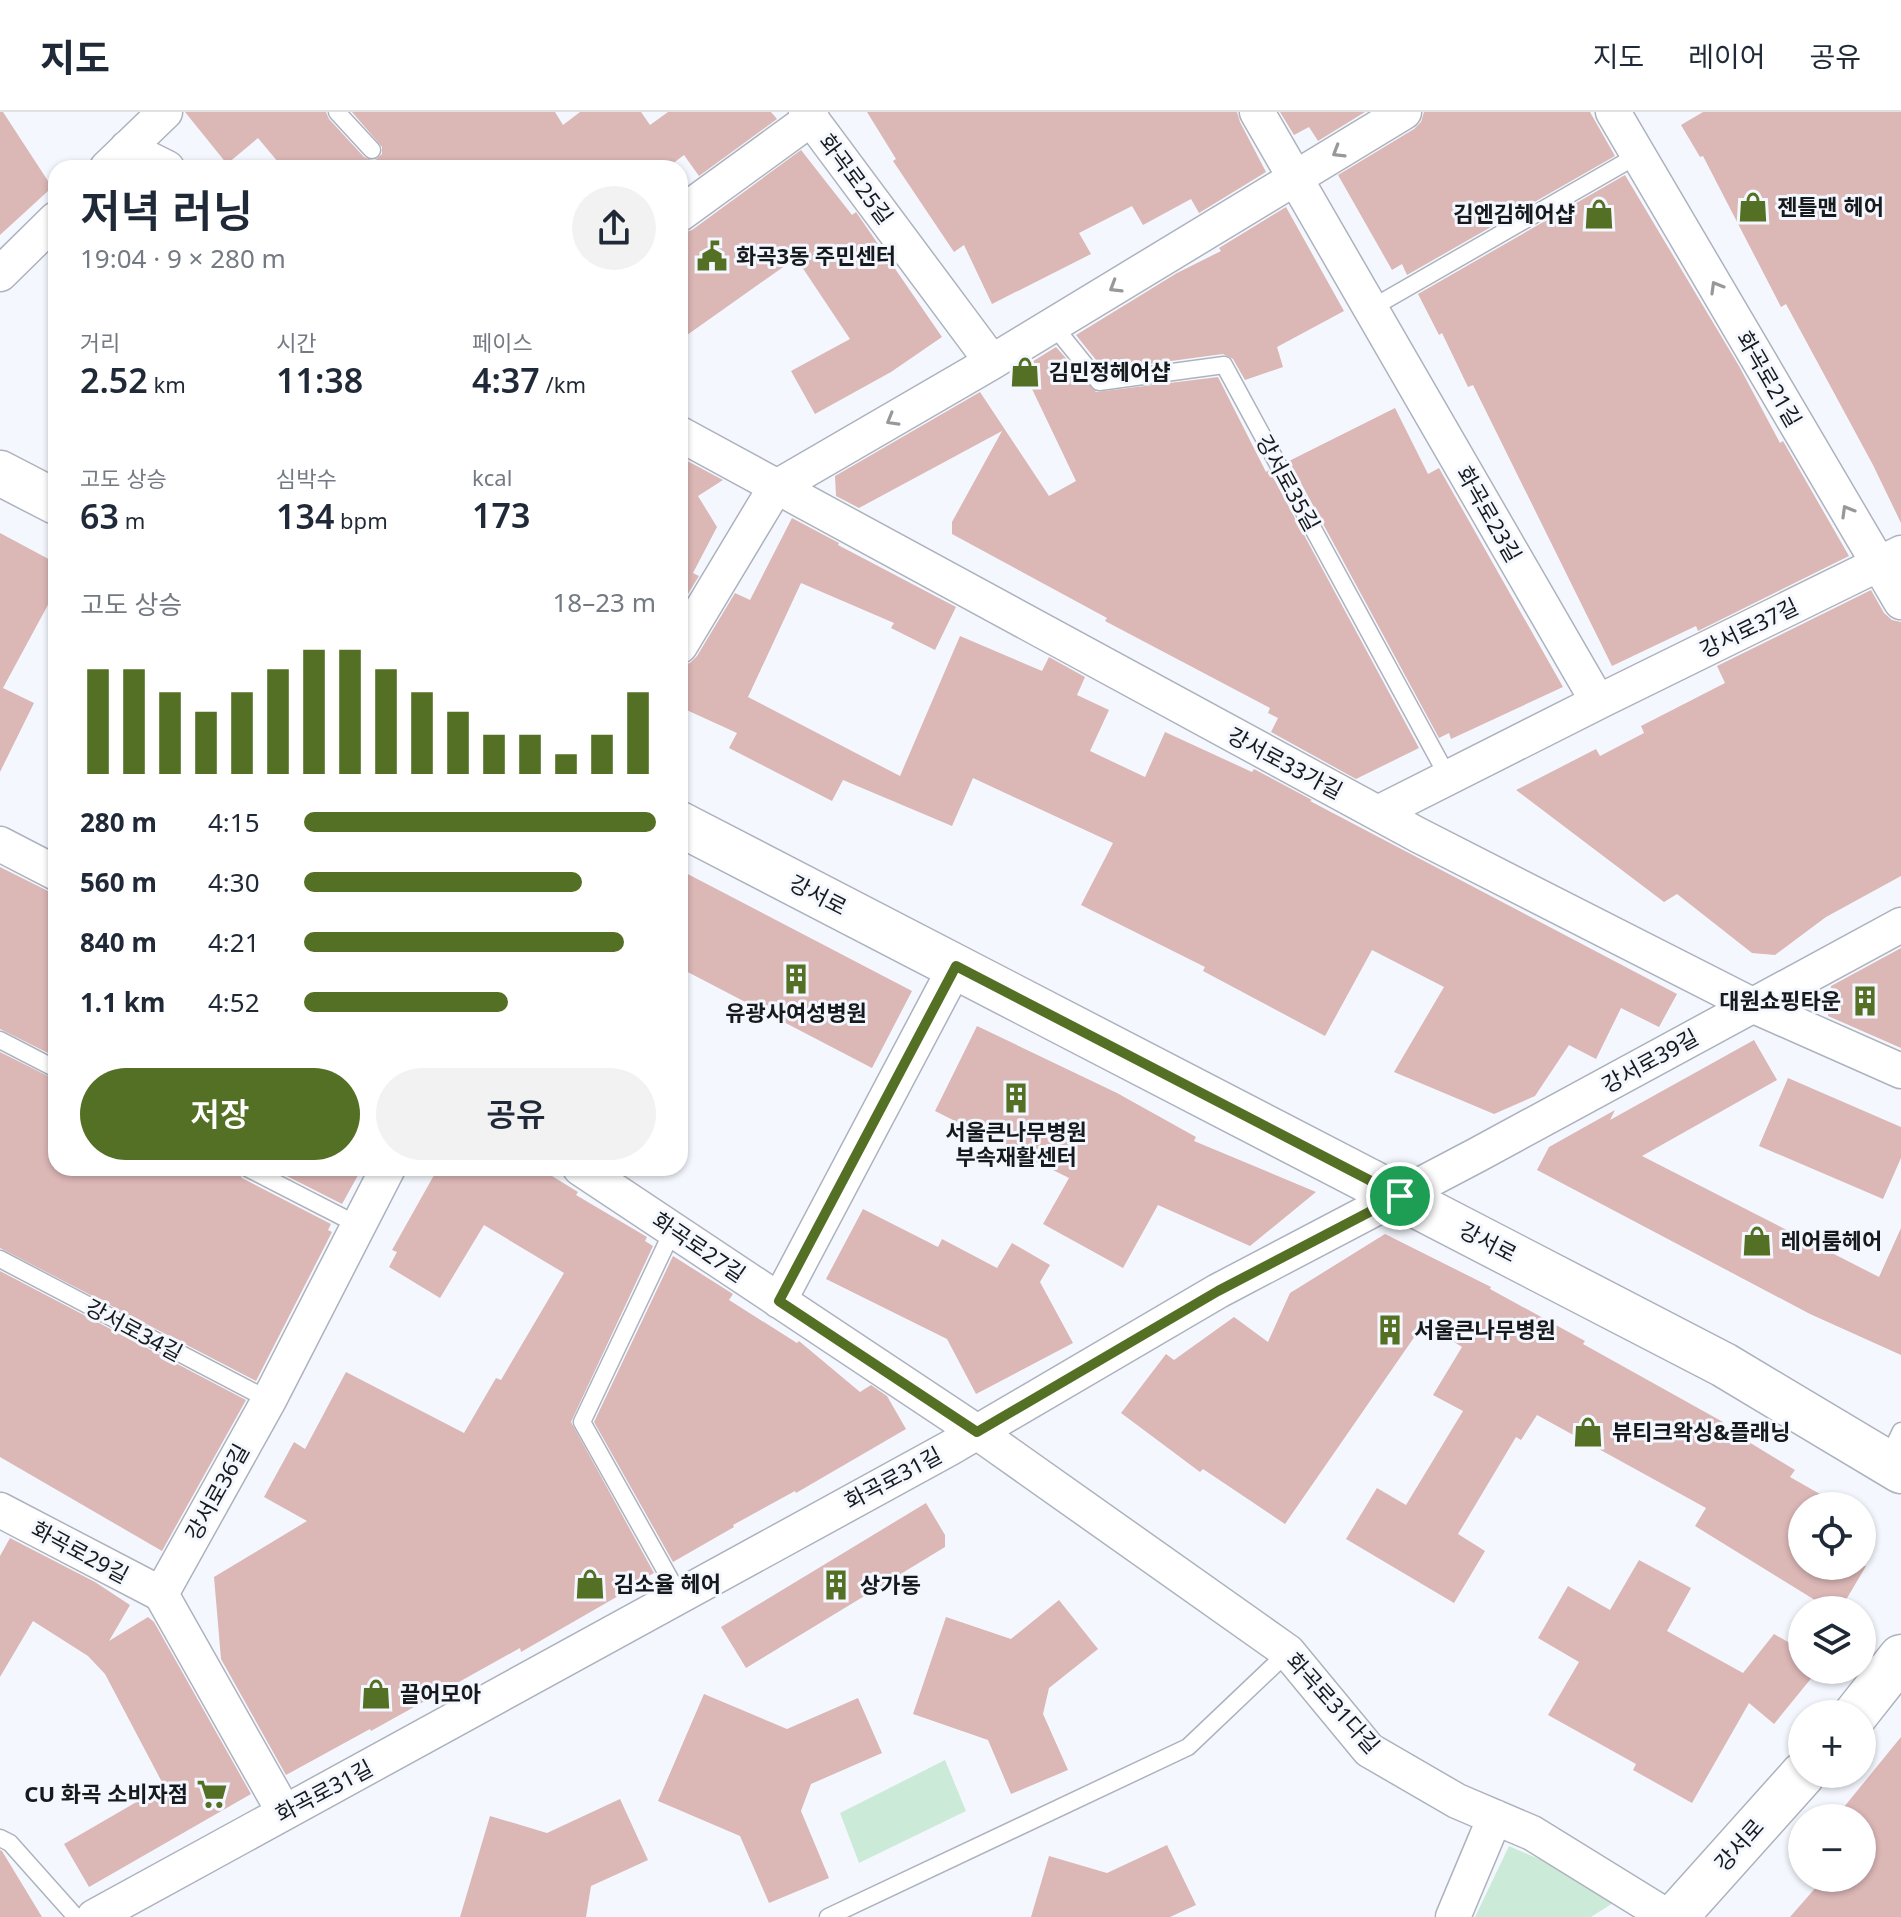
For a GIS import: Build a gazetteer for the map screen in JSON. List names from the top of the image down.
{
  "streets": {
    "main road": ["강서로"],
    "street": [
      "화곡로25길",
      "화곡로21길",
      "화곡로23길",
      "강서로37길",
      "강서로33가길",
      "강서로39길",
      "화곡로27길",
      "화곡로31길",
      "강서로36길",
      "화곡로29길",
      "화곡로31다길"
    ],
    "lane": ["강서로35길", "강서로34길"]
  },
  "crossings": [
    ["화곡로21길", "강서로37길"],
    ["화곡로23길", "강서로37길"],
    ["강서로33가길", "강서로39길"],
    ["강서로", "강서로39길"],
    ["강서로", "화곡로31길"],
    ["강서로39길", "화곡로31길"],
    ["화곡로27길", "화곡로31길"],
    ["화곡로27길", "화곡로31다길"],
    ["강서로34길", "강서로36길"],
    ["화곡로31길", "화곡로31다길"],
    ["강서로36길", "화곡로29길"]
  ],
  "one_way": ["화곡로21길"],
  "places": {
    "shop": [
      "젠틀맨 헤어",
      "김엔김헤어샵",
      "김민정헤어샵",
      "레어룸헤어",
      "뷰티크왁싱&플래닝",
      "김소율 헤어",
      "끌어모아"
    ],
    "public building": ["화곡3동 주민센터"],
    "building": [
      "유광사여성병원",
      "대원쇼핑타운",
      "서울큰나무병원 부속재활센터",
      "서울큰나무병원",
      "상가동"
    ],
    "supermarket": ["CU 화곡 소비자점"]
  },
  "page": {
    "header": "지도",
    "nav": ["지도", "레이어", "공유"],
    "heading": ["저녁 러닝", "19:04 · 9 × 280 m"],
    "stats": [
      ["거리", "2.52 km"],
      ["시간", "11:38"],
      ["페이스", "4:37 /km"],
      ["고도 상승", "63 m"],
      ["심박수", "134 bpm"],
      ["kcal", "173"]
    ],
    "chart": ["고도 상승", "18–23 m"],
    "list": [
      {
        "name": "280 m",
        "note": "4:15"
      },
      {
        "name": "560 m",
        "note": "4:30"
      },
      {
        "name": "840 m",
        "note": "4:21"
      },
      {
        "name": "1.1 km",
        "note": "4:52"
      }
    ],
    "buttons": ["저장", "공유"],
    "map_buttons": ["+", "−"]
  }
}
